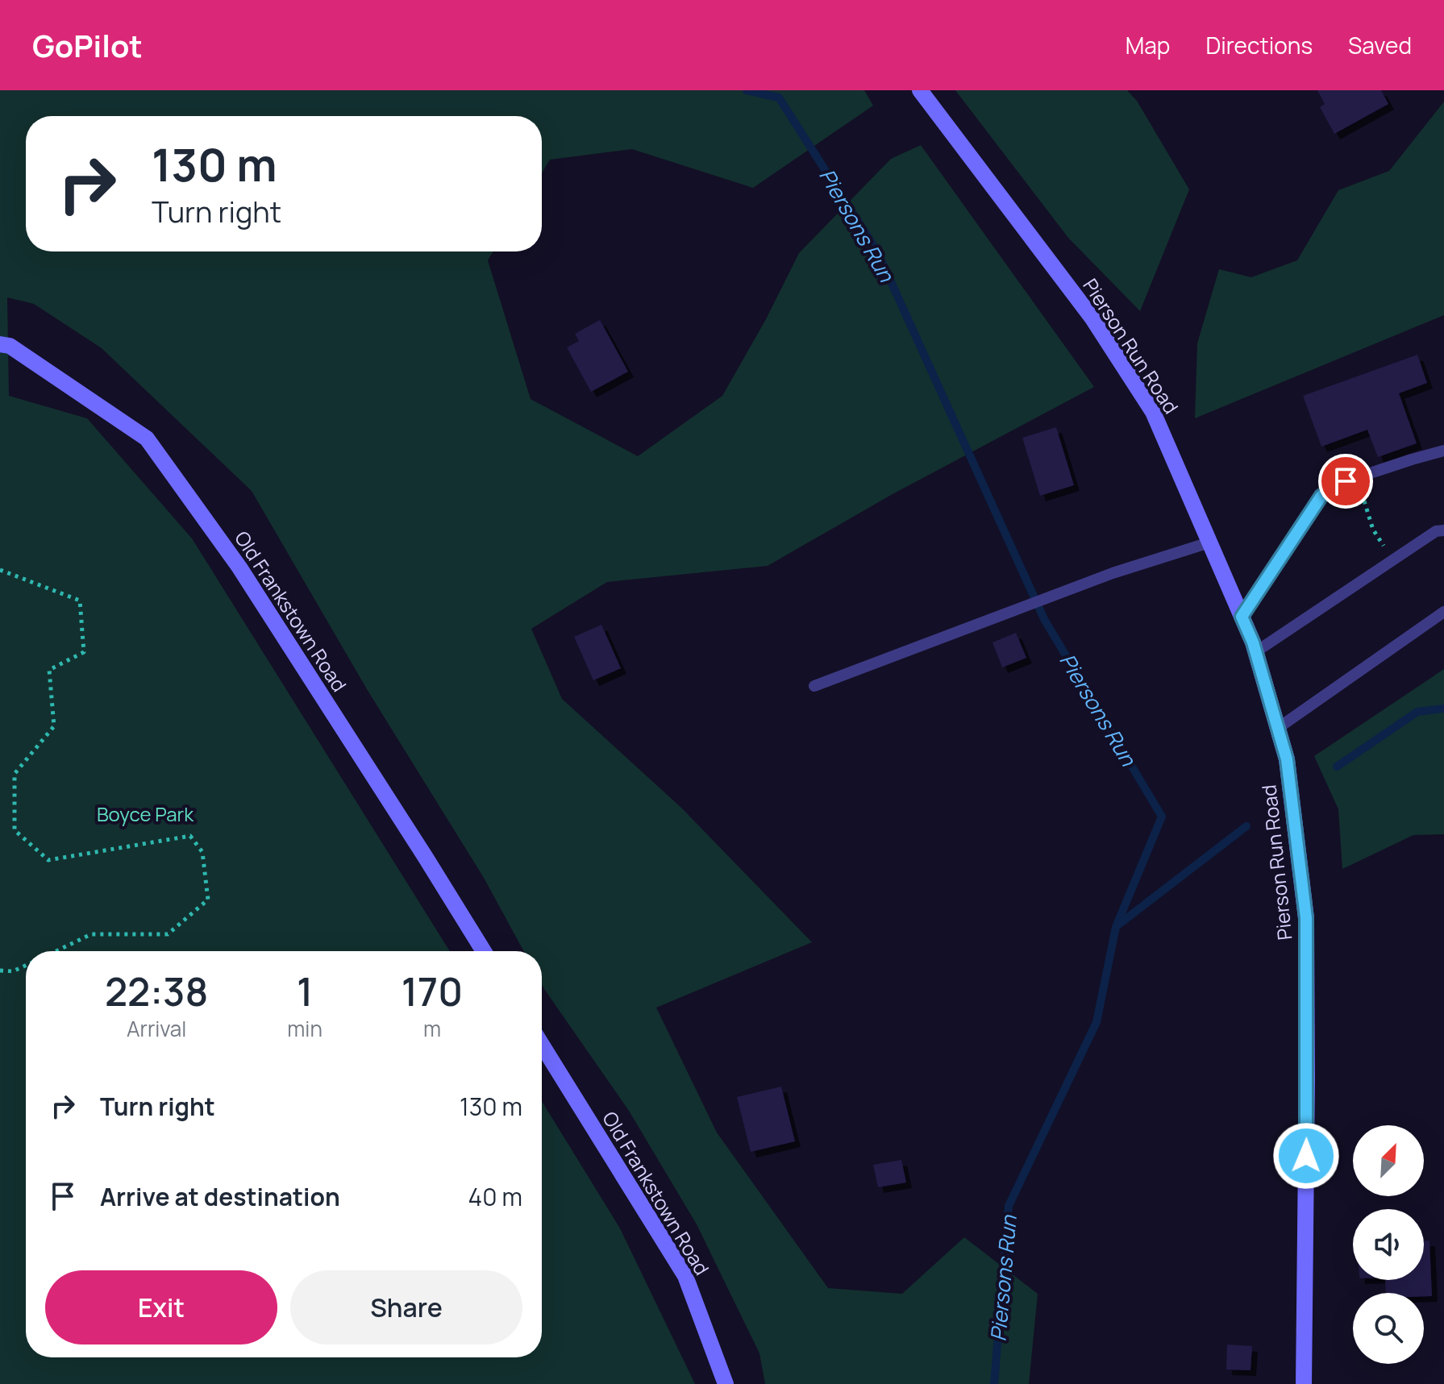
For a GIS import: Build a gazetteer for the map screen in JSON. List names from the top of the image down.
{
  "streets": {
    "street": ["Pierson Run Road", "Old Frankstown Road"]
  },
  "water": ["Piersons Run"],
  "parks": ["Boyce Park"],
  "north": "top right",
  "page": {
    "header": "GoPilot",
    "nav": ["Map", "Directions", "Saved"],
    "turn": ["130 m", "Turn right"],
    "eta": [
      "22:38",
      "Arrival",
      "1",
      "min",
      "170",
      "m"
    ],
    "list": [
      {
        "name": "Turn right",
        "value": "130 m"
      },
      {
        "name": "Arrive at destination",
        "value": "40 m"
      }
    ],
    "buttons": ["Exit", "Share"]
  }
}
